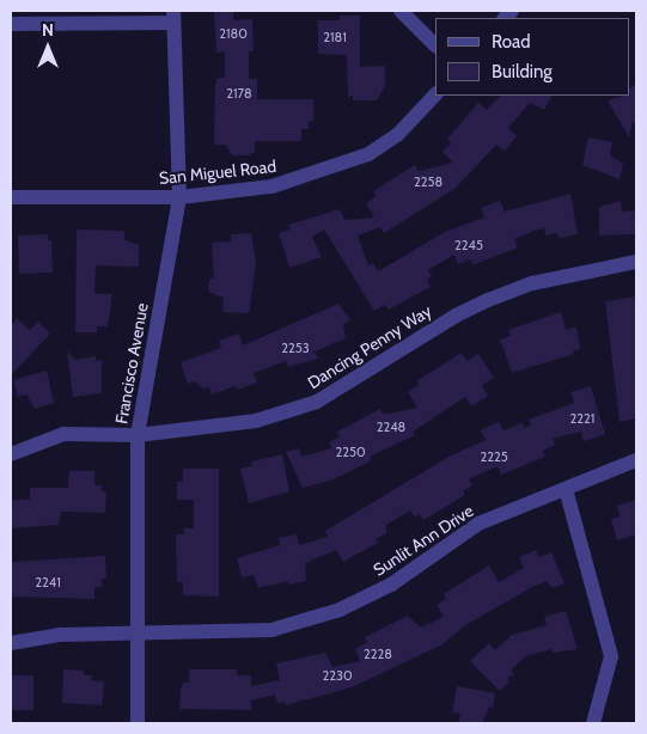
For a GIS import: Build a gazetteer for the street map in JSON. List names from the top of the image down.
{
  "streets": {
    "street": [
      "San Miguel Road",
      "Dancing Penny Way",
      "Francisco Avenue",
      "Sunlit Ann Drive"
    ]
  },
  "crossings": [
    ["San Miguel Road", "Francisco Avenue"],
    ["Dancing Penny Way", "Francisco Avenue"],
    ["Francisco Avenue", "Sunlit Ann Drive"]
  ],
  "house_numbers": [
    "2180",
    "2181",
    "2178",
    "2258",
    "2245",
    "2253",
    "2221",
    "2248",
    "2250",
    "2225",
    "2241",
    "2228",
    "2230"
  ],
  "legend": ["Road", "Building"],
  "north": "top"
}
